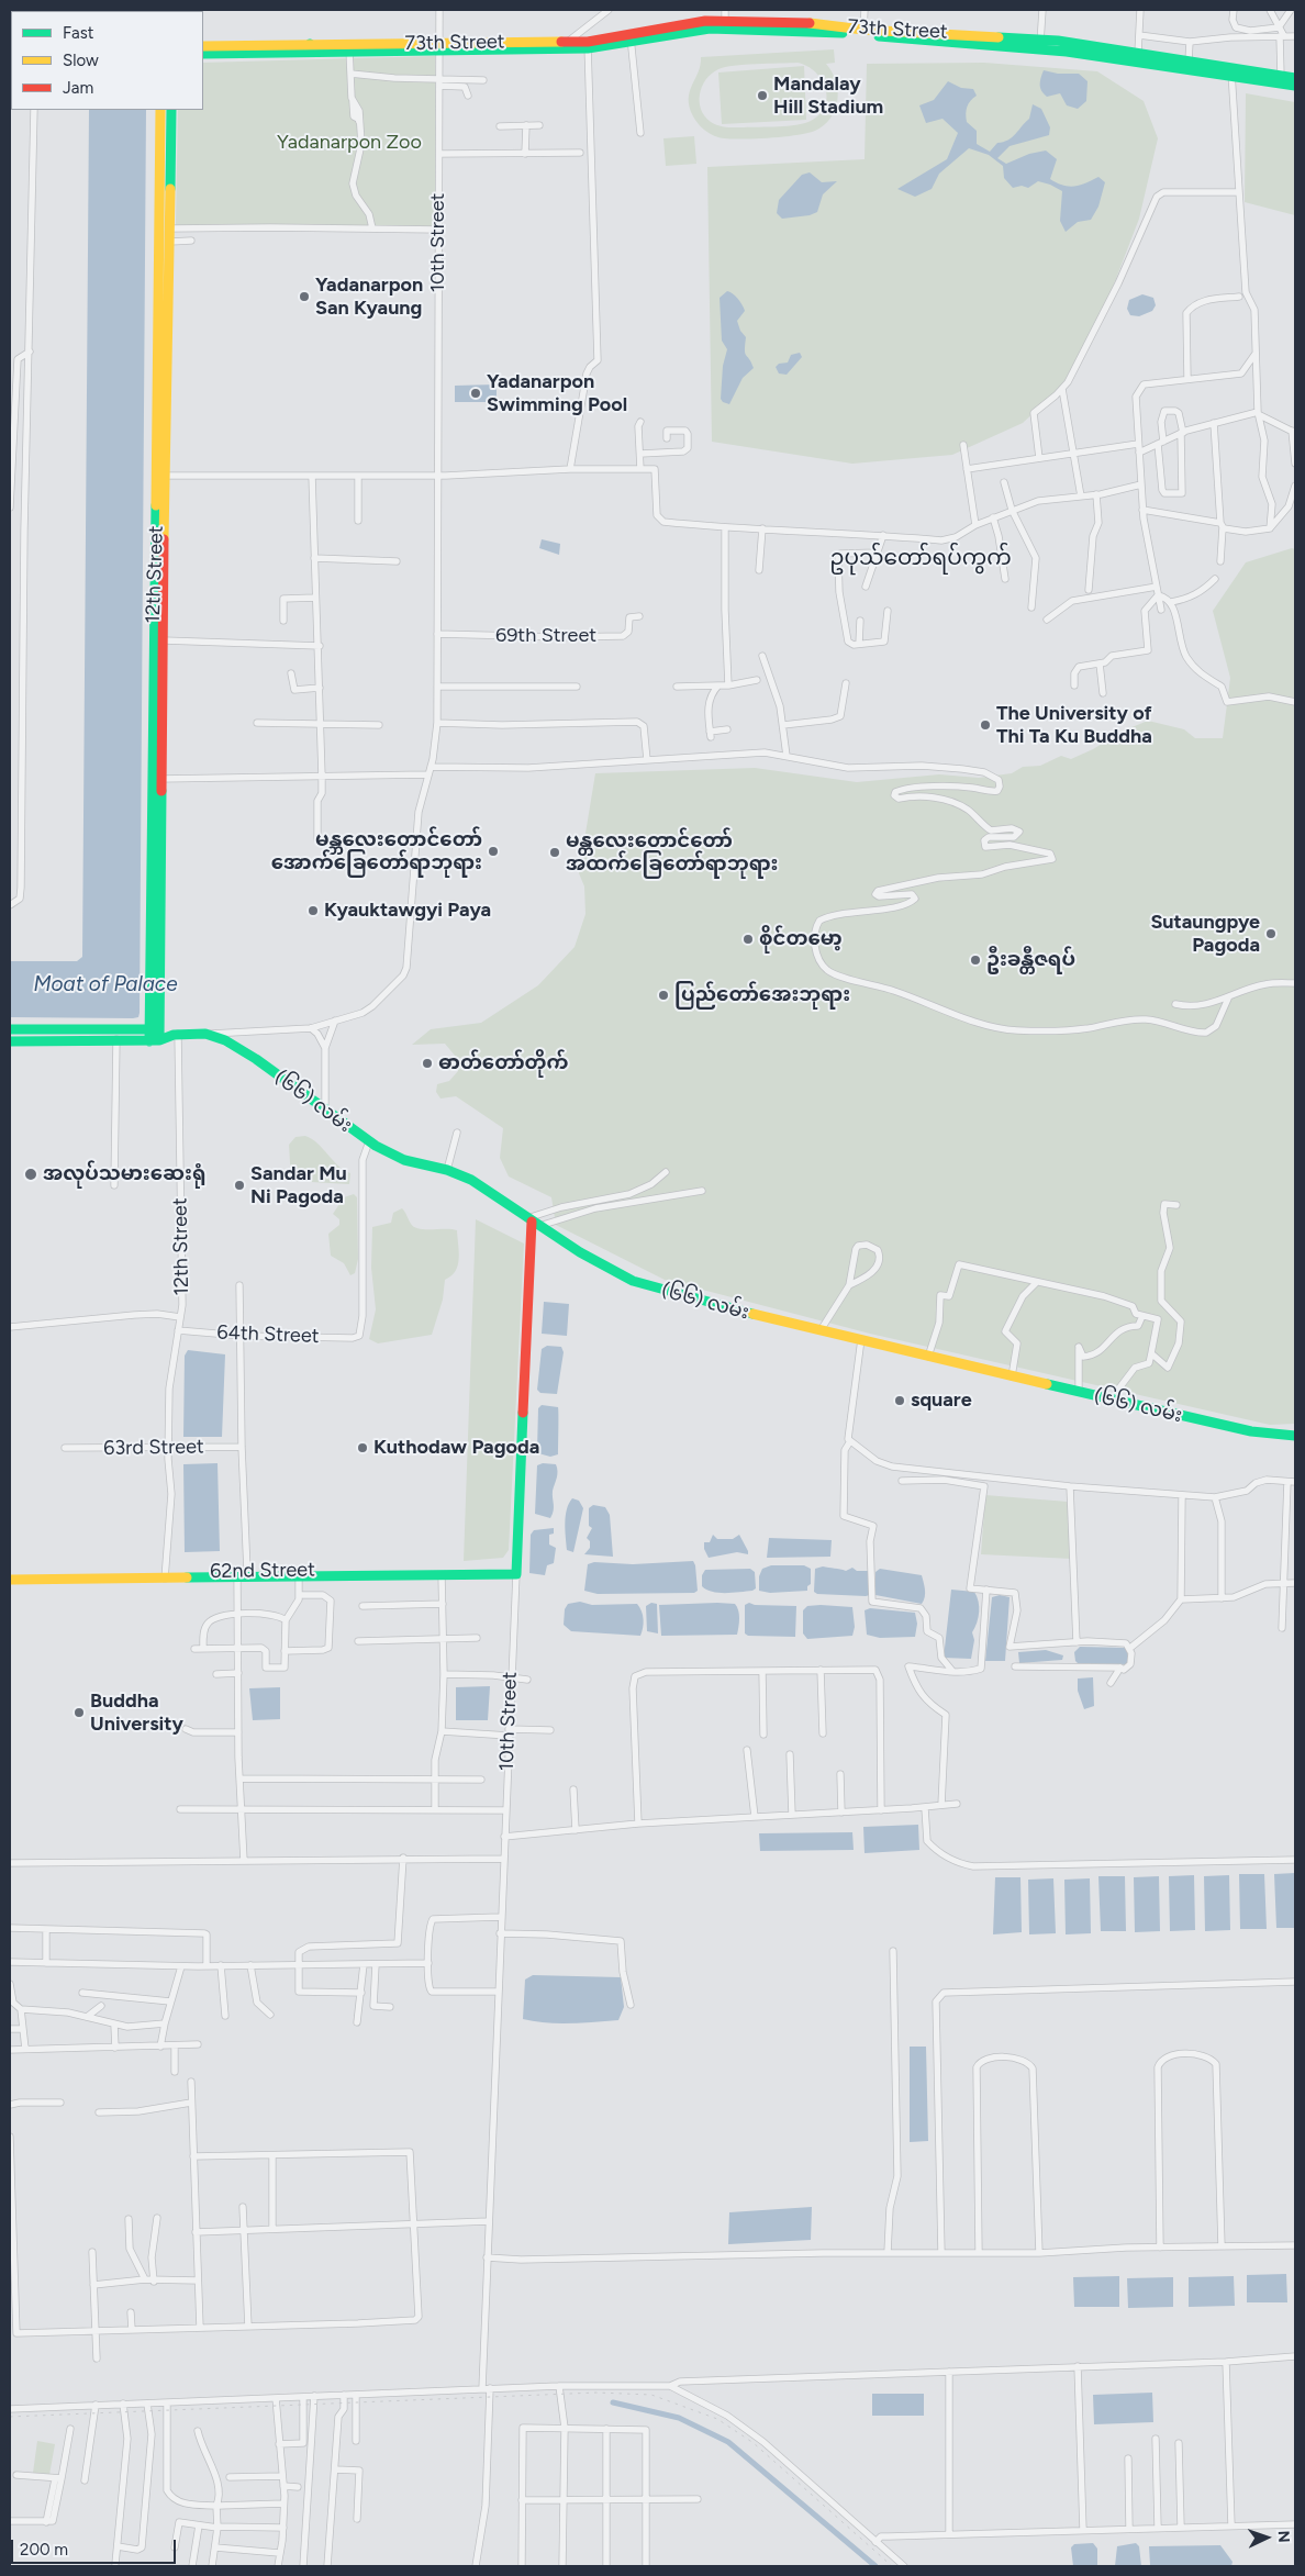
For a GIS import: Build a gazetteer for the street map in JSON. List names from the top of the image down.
{
  "streets": {
    "main road": [
      "73th Street",
      "10th Street",
      "12th Street",
      "(၆၆) လမ်း",
      "62nd Street"
    ],
    "street": ["69th Street", "64th Street", "63rd Street"]
  },
  "crossings": [
    ["73th Street", "10th Street"],
    ["10th Street", "69th Street"],
    ["10th Street", "(၆၆) လမ်း"],
    ["10th Street", "62nd Street"],
    ["12th Street", "(၆၆) လမ်း"],
    ["12th Street", "64th Street"],
    ["12th Street", "63rd Street"],
    ["12th Street", "62nd Street"],
    ["(၆၆) လမ်း", "64th Street"]
  ],
  "districts": ["ဥပုသ်တော်ရပ်ကွက်"],
  "water": ["Moat of Palace"],
  "parks": ["Yadanarpon Zoo"],
  "places": [
    "Mandalay Hill Stadium",
    "Yadanarpon San Kyaung",
    "Yadanarpon Swimming Pool",
    "The University of Thi Ta Ku Buddha",
    "မန္တ‌လေးတောင်တော် အောက်ခြေတော်ရာဘုရား‌",
    "မန္တ‌လေးတောင်တော် အထက်ခြေတော်ရာဘုရား‌",
    "Kyauktawgyi Paya",
    "Sutaungpye Pagoda",
    "စိုင်တမော့",
    "ဦးခန္တီဇရပ်",
    "ပြည်တော်အေးဘုရား",
    "ဓာတ်တော်တိုက်",
    "အလုပ်သမားဆေးရုံ",
    "Sandar Mu Ni Pagoda",
    "square",
    "Kuthodaw Pagoda",
    "Buddha University"
  ],
  "legend": ["Fast", "Slow", "Jam"],
  "scale_bar": "200 m",
  "north": "right"
}
